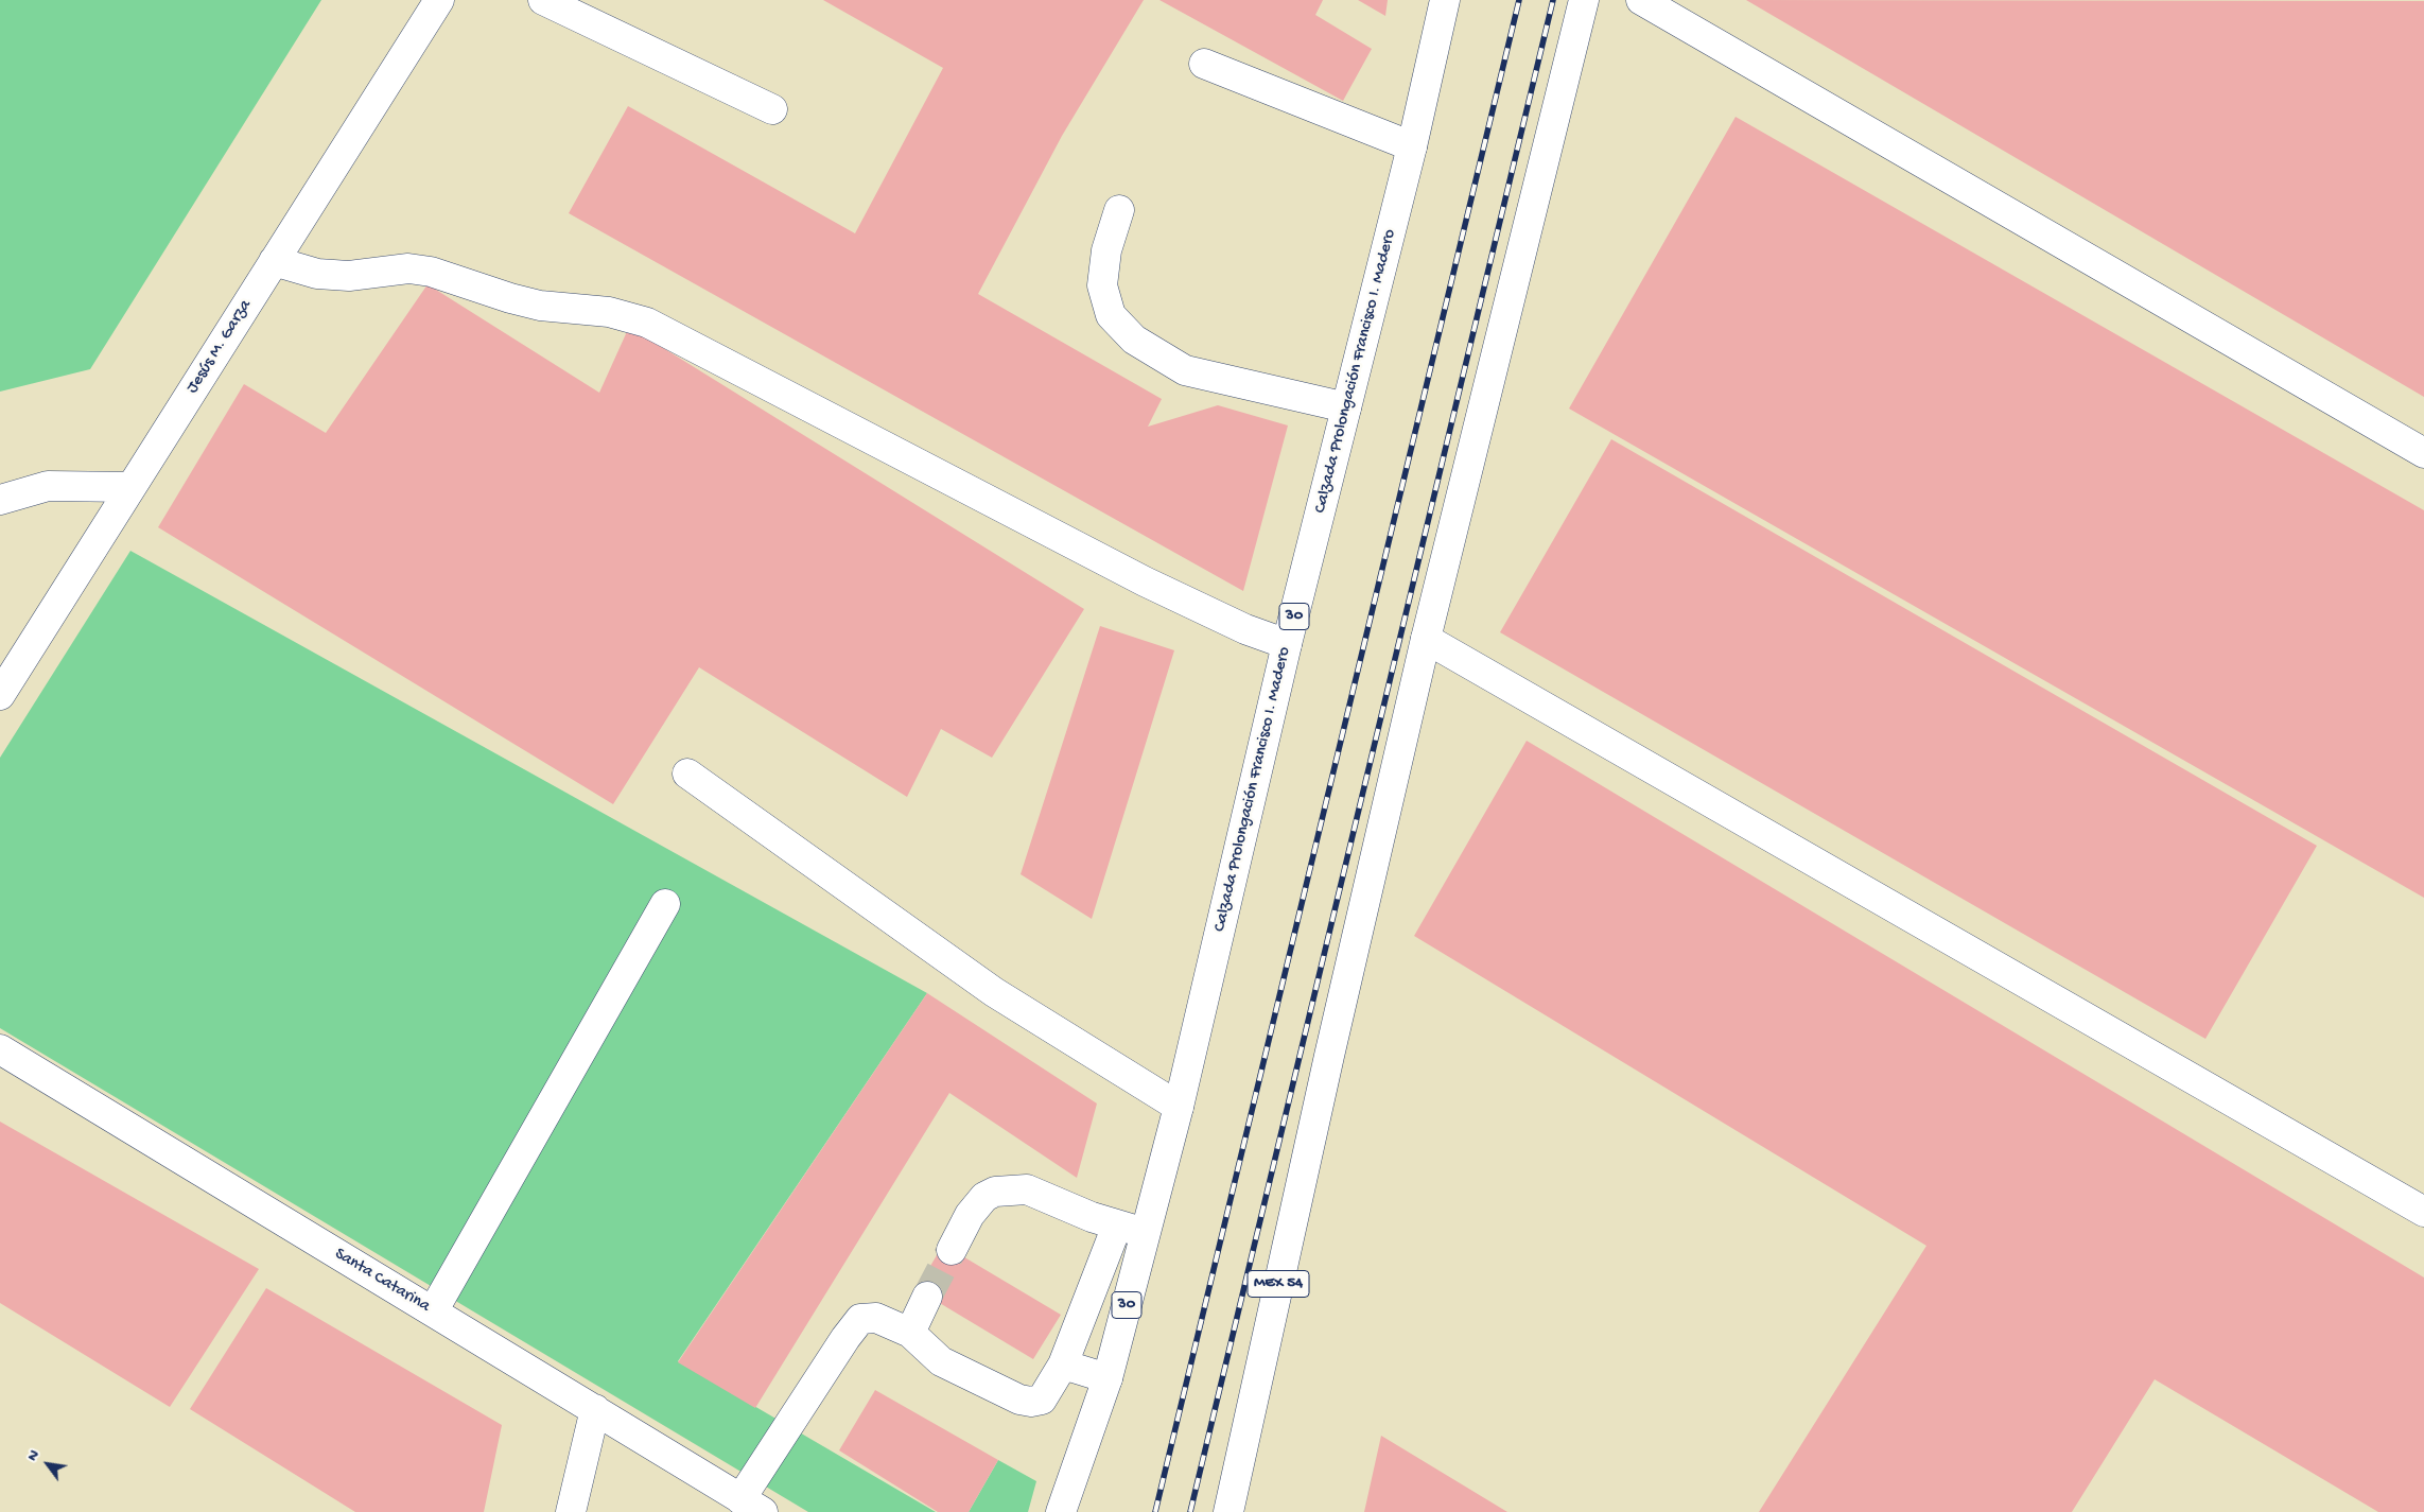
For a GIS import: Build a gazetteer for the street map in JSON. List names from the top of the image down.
{
  "streets": {
    "main road": [
      "Jesús M. Garza",
      "Calzada Prolongación Francisco I. Madero",
      "30",
      "Santa Catarina",
      "MEX 54"
    ]
  },
  "north": "top left"
}
